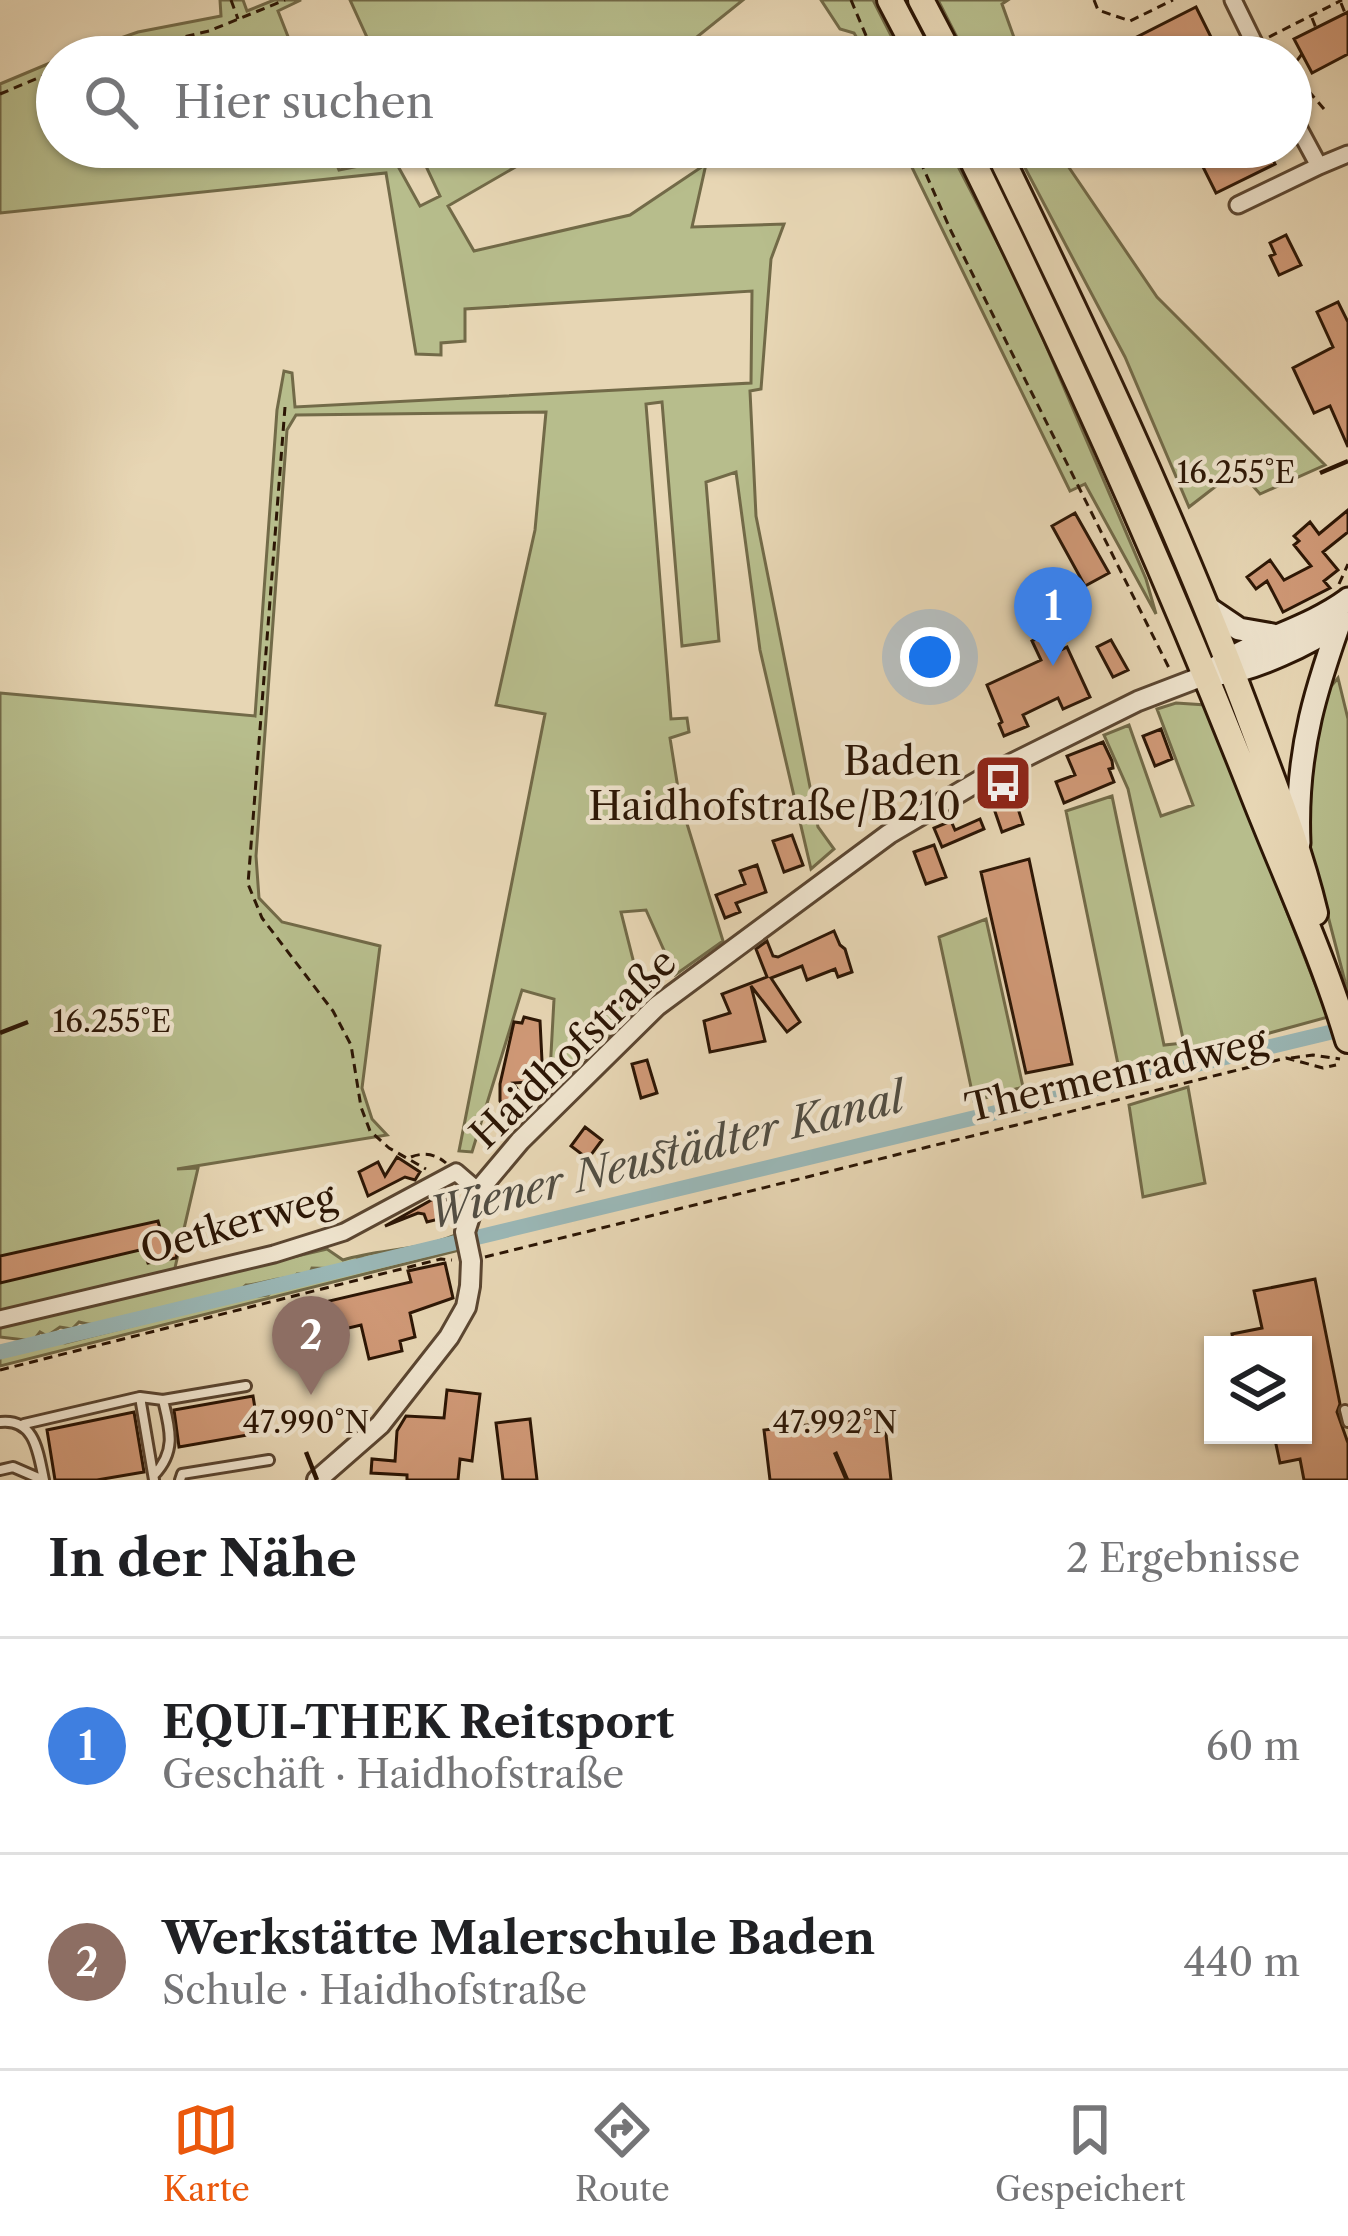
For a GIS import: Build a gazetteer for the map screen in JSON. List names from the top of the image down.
{
  "streets": {
    "main road": ["Haidhofstraße"],
    "street": ["Oetkerweg"],
    "path": ["Thermenradweg"]
  },
  "crossings": [
    ["Haidhofstraße", "Thermenradweg"]
  ],
  "water": ["Wiener Neustädter Kanal"],
  "places": {
    "bus stop": ["Baden Haidhofstraße/B210"]
  },
  "page": {
    "search": "Hier suchen",
    "pins": ["1", "2"],
    "heading": ["In der Nähe", "2 Ergebnisse"],
    "list": [
      {
        "mark": "1",
        "name": "EQUI-THEK Reitsport",
        "note": "Geschäft · Haidhofstraße",
        "value": "60 m"
      },
      {
        "mark": "2",
        "name": "Werkstätte Malerschule Baden",
        "note": "Schule · Haidhofstraße",
        "value": "440 m"
      }
    ],
    "nav": ["Karte", "Route", "Gespeichert"]
  },
  "coordinates": ["16.255°E", "47.990°N", "47.992°N"]
}
